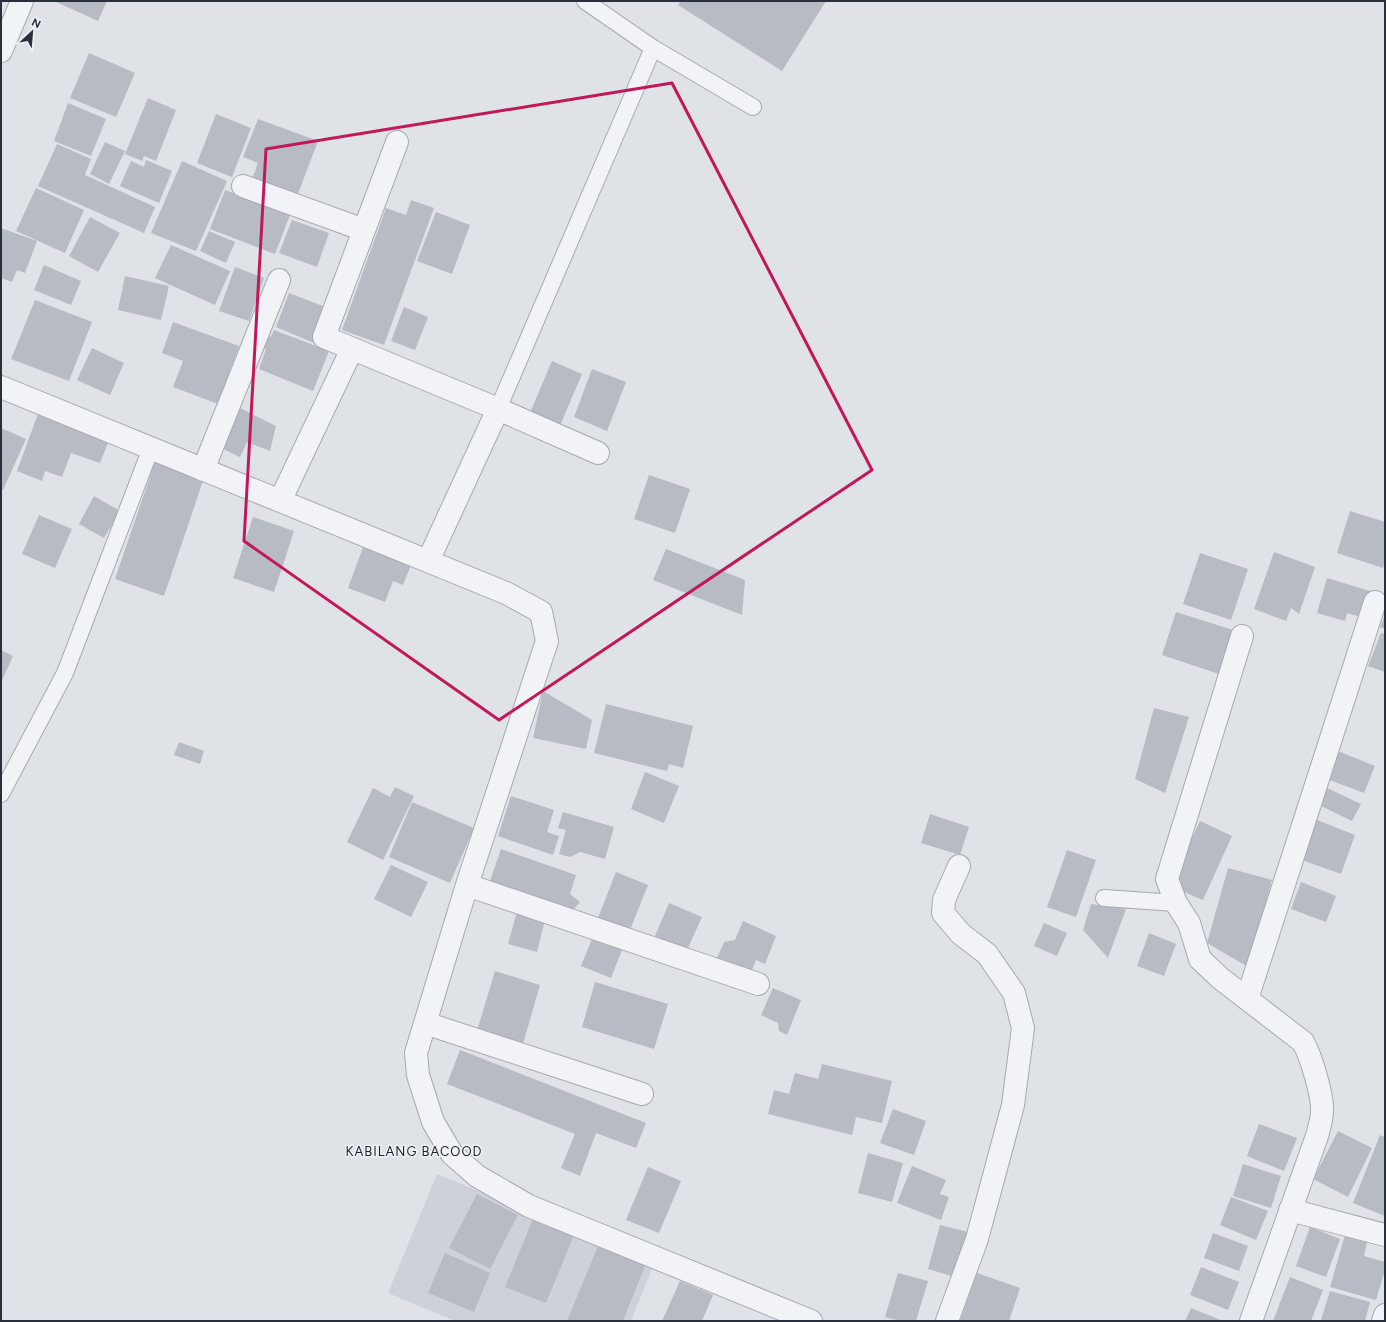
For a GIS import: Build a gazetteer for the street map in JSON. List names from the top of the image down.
{
  "districts": ["KABILANG BACOOD"],
  "north": "top right"
}
